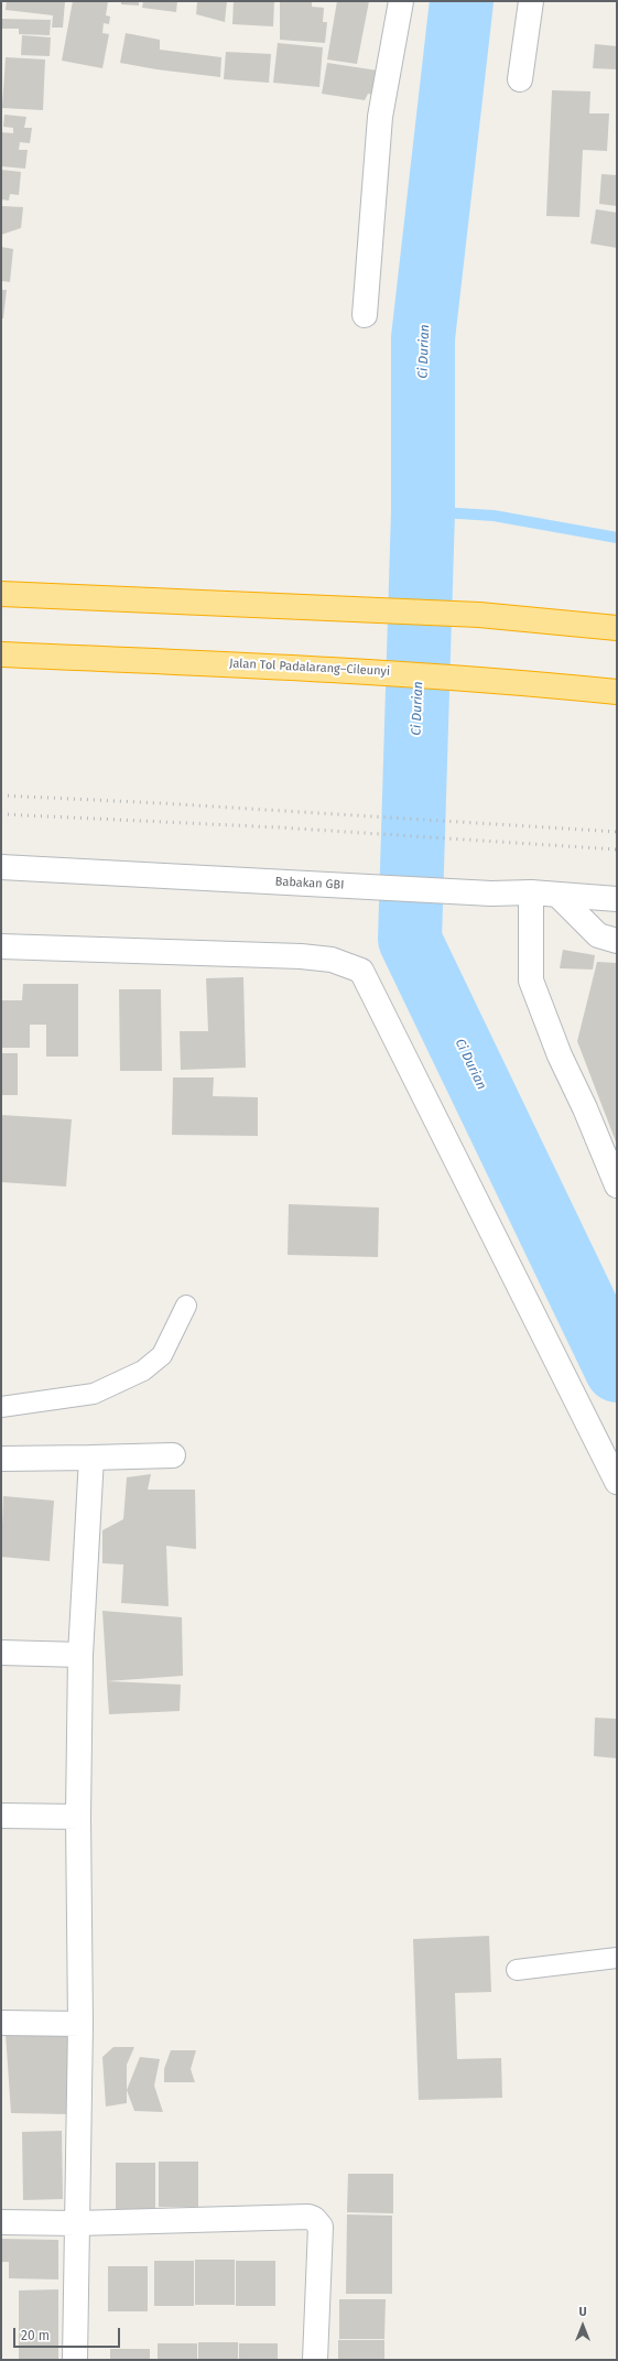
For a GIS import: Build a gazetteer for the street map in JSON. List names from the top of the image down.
{
  "streets": {
    "highway": ["Jalan Tol Padalarang–Cileunyi"],
    "street": ["Babakan GBI"]
  },
  "water": ["Ci Durian"],
  "scale_bar": "20 m",
  "north": "top"
}
